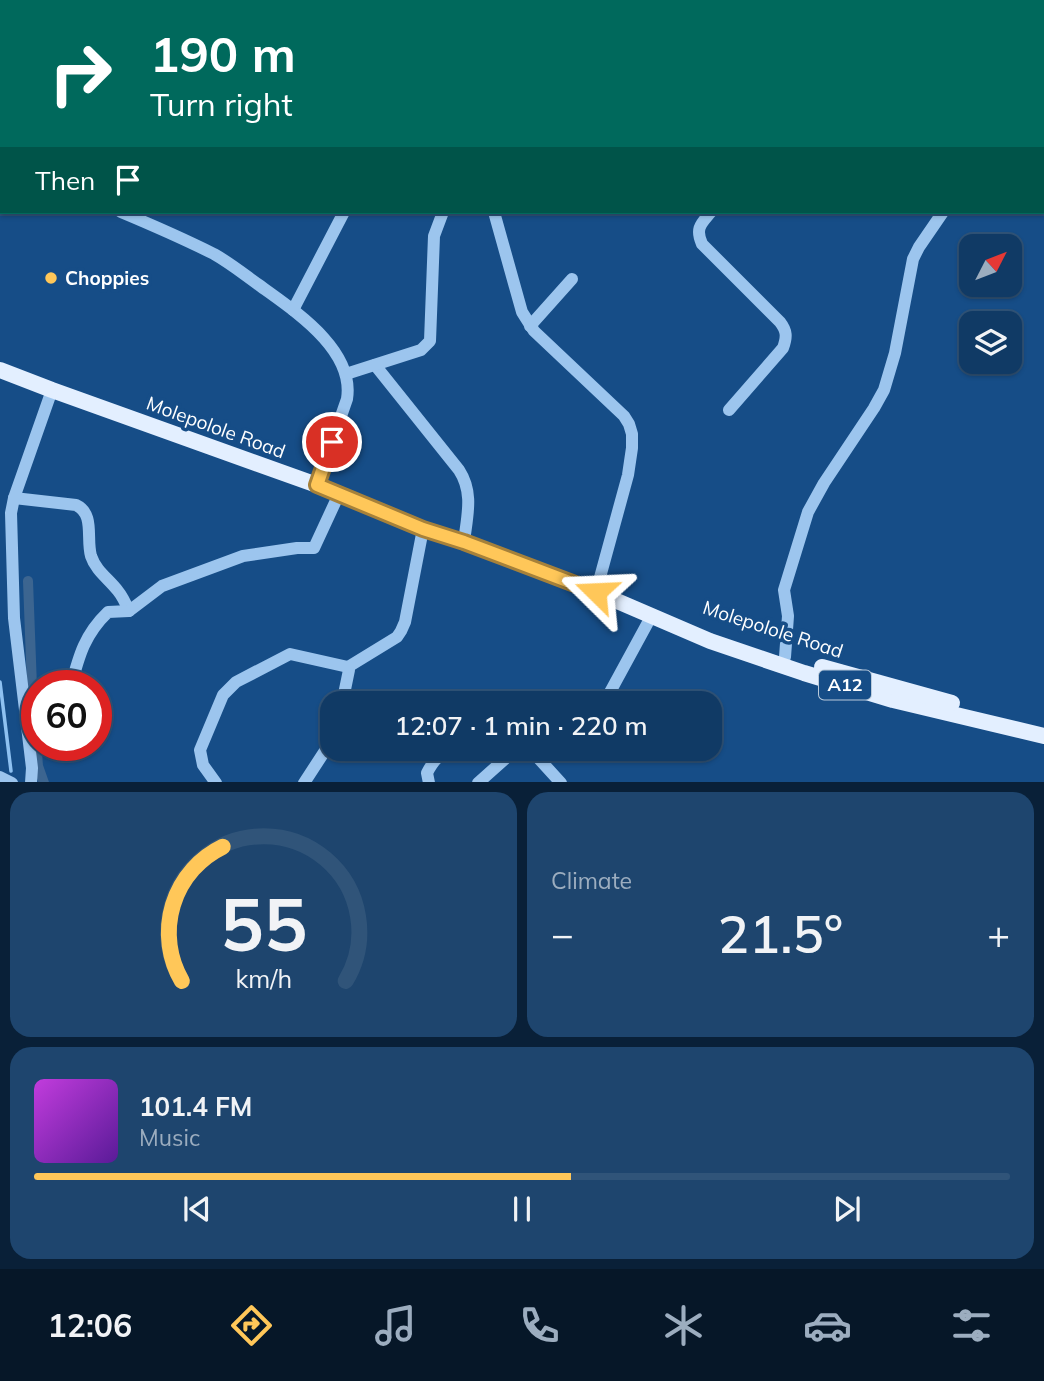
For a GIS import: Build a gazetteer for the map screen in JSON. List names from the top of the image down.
{
  "streets": {
    "main road": ["Molepolole Road", "A12"]
  },
  "places": ["Choppies"],
  "north": "top right",
  "page": {
    "turn": ["190 m", "Turn right"],
    "then": "Then",
    "limit": "60",
    "trip": "12:07 · 1 min · 220 m",
    "tile": "Climate",
    "heat": ["−", "21.5°", "+"],
    "song": ["101.4 FM", "Music"],
    "tabs": "12:06",
    "gauge": ["55", "km/h"]
  }
}
